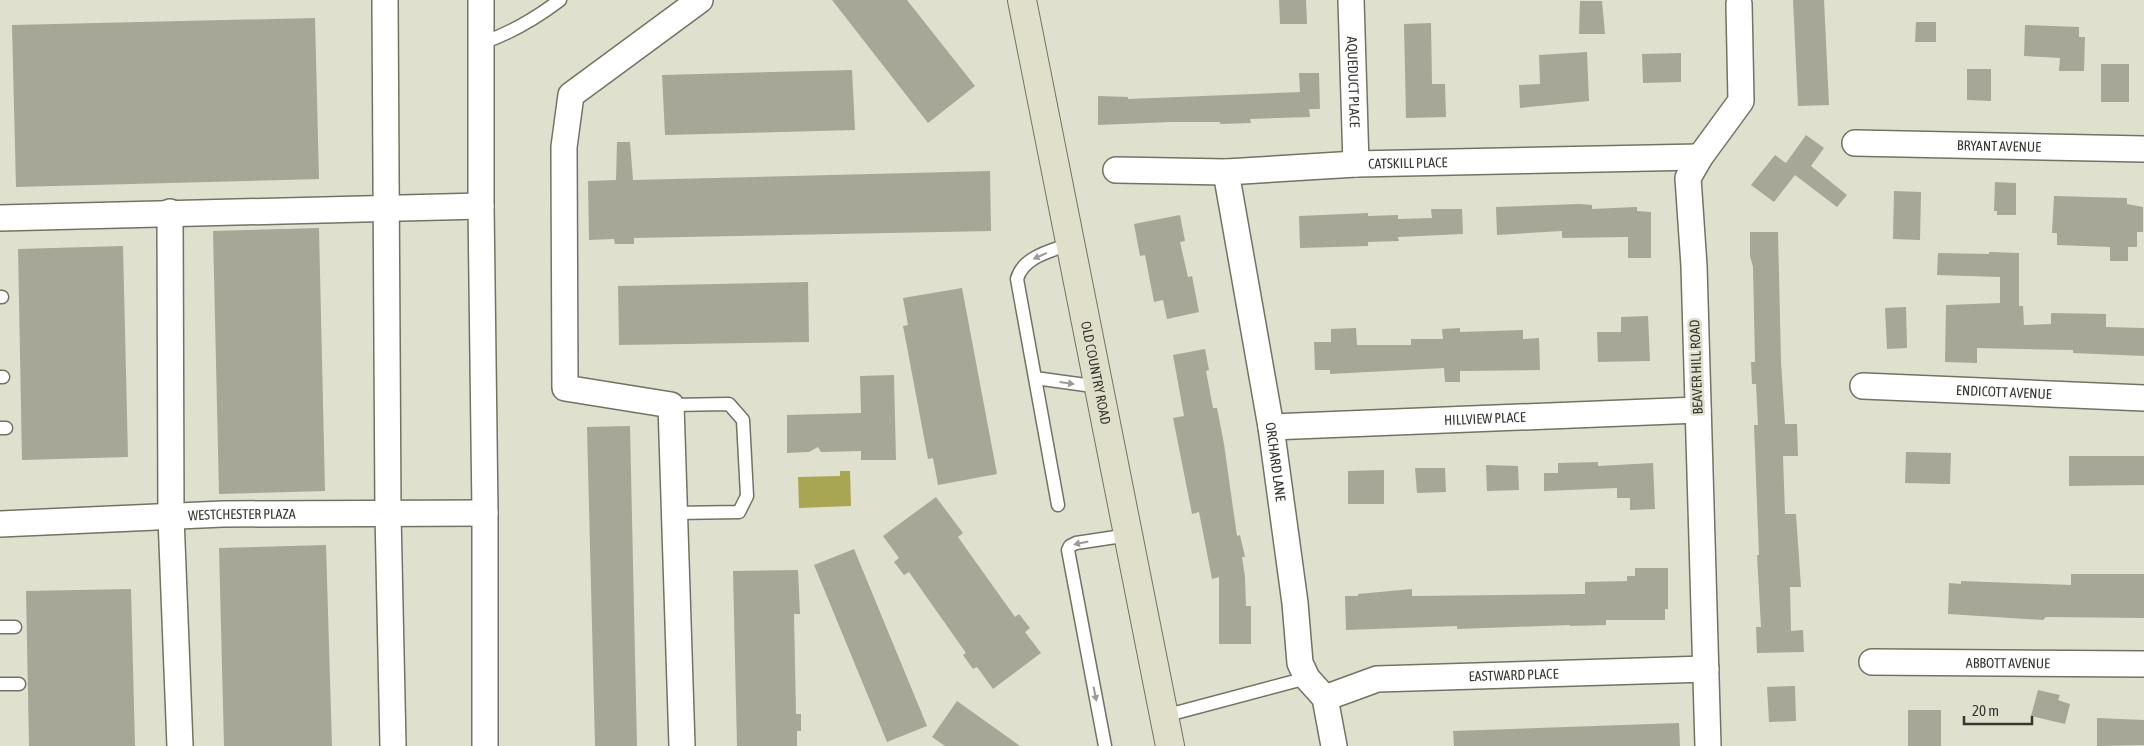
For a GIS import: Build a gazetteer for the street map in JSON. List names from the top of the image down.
{
  "streets": {
    "street": [
      "AQUEDUCT PLACE",
      "BRYANT AVENUE",
      "CATSKILL PLACE",
      "BEAVER HILL ROAD",
      "OLD COUNTRY ROAD",
      "ENDICOTT AVENUE",
      "HILLVIEW PLACE",
      "ORCHARD LANE",
      "WESTCHESTER PLAZA",
      "ABBOTT AVENUE",
      "EASTWARD PLACE"
    ]
  },
  "crossings": [
    ["AQUEDUCT PLACE", "CATSKILL PLACE"],
    ["CATSKILL PLACE", "BEAVER HILL ROAD"],
    ["CATSKILL PLACE", "ORCHARD LANE"],
    ["BEAVER HILL ROAD", "HILLVIEW PLACE"],
    ["BEAVER HILL ROAD", "EASTWARD PLACE"],
    ["HILLVIEW PLACE", "ORCHARD LANE"],
    ["ORCHARD LANE", "EASTWARD PLACE"]
  ],
  "scale_bar": "20 m"
}
